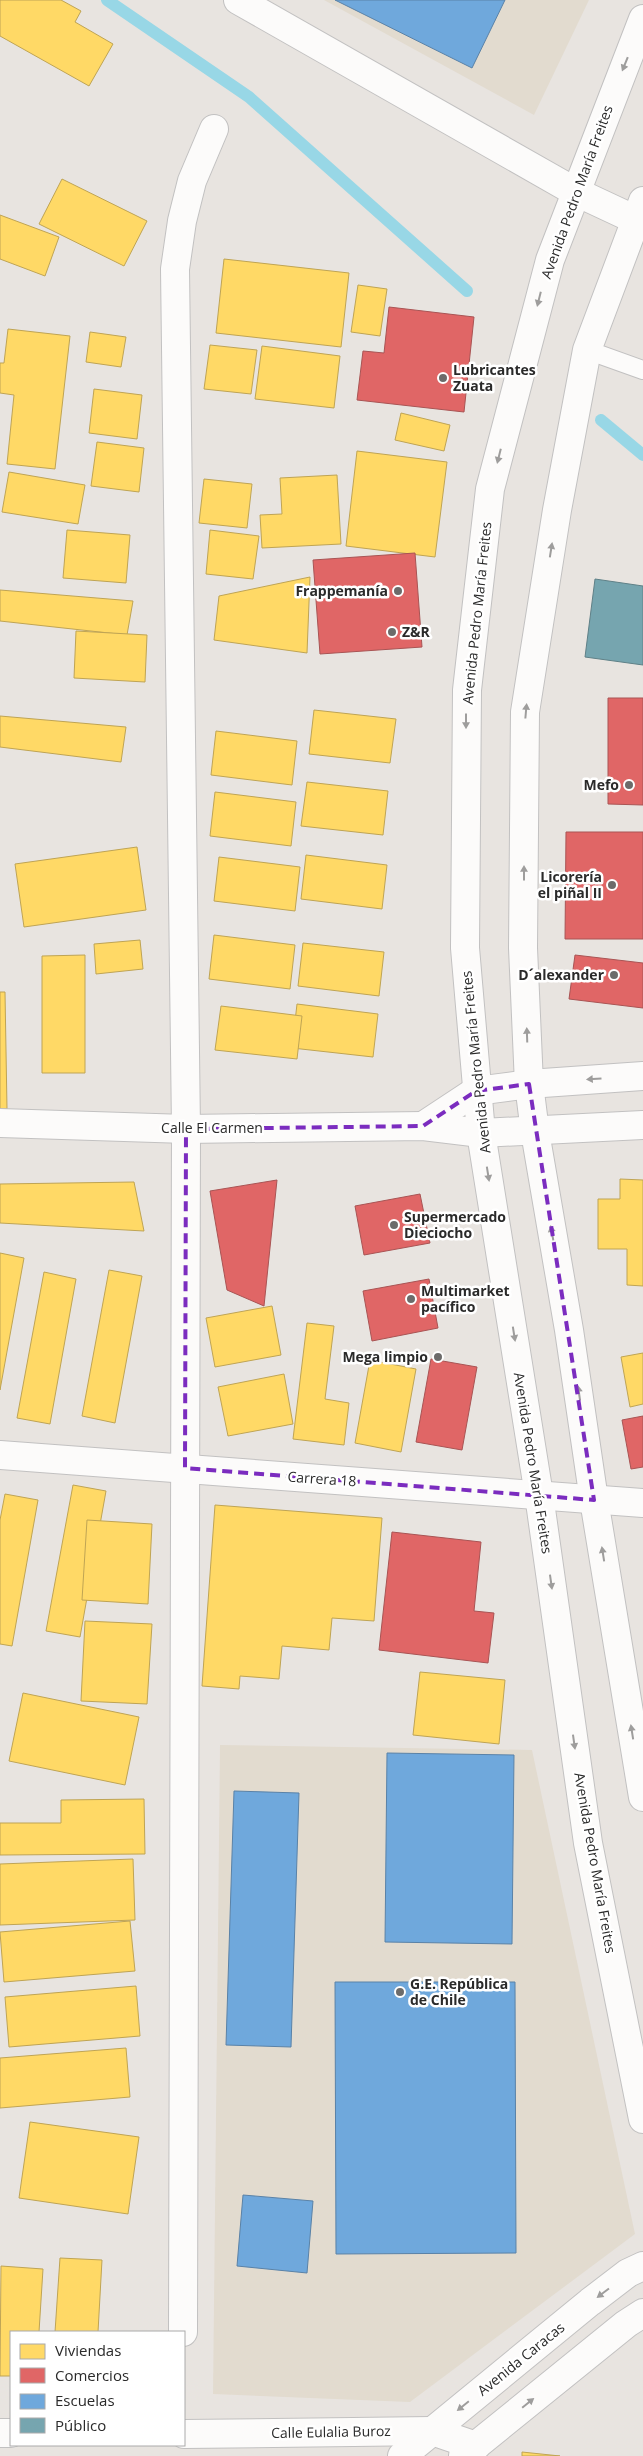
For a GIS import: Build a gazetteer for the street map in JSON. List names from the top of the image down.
{
  "streets": {
    "street": [
      "Avenida Pedro María Freites",
      "Calle El Carmen",
      "Carrera 18",
      "Avenida Caracas",
      "Calle Eulalia Buroz"
    ]
  },
  "crossings": [
    ["Avenida Pedro María Freites", "Calle El Carmen"],
    ["Avenida Pedro María Freites", "Carrera 18"],
    ["Avenida Caracas", "Calle Eulalia Buroz"]
  ],
  "places": [
    "Lubricantes Zuata",
    "Frappemanía",
    "Z&R",
    "Mefo",
    "Licorería el piñal II",
    "D´alexander",
    "Supermercado Dieciocho",
    "Multimarket pacífico",
    "Mega limpio",
    "G.E. República de Chile"
  ],
  "legend": [
    "Viviendas",
    "Comercios",
    "Escuelas",
    "Público"
  ]
}
